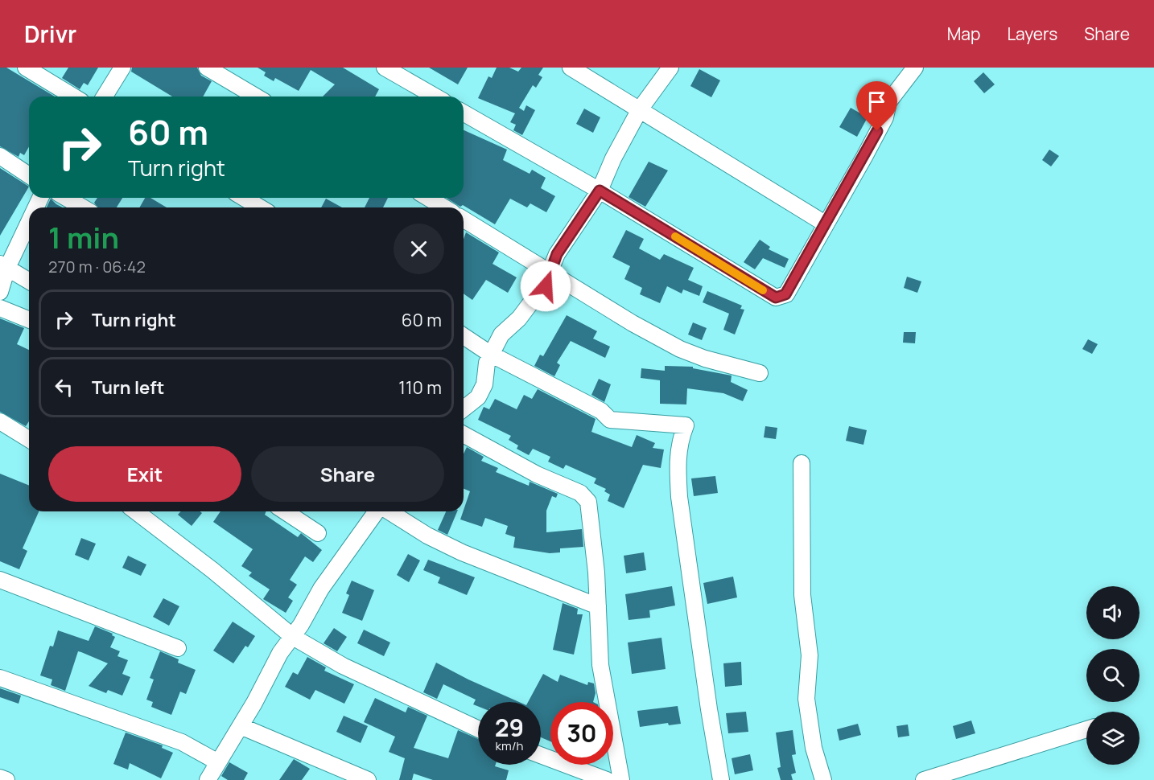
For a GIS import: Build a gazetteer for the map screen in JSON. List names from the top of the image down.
{
  "page": {
    "header": "Drivr",
    "nav": ["Map", "Layers", "Share"],
    "turn": ["60 m", "Turn right"],
    "heading": ["1 min", "270 m · 06:42"],
    "list": [
      {
        "name": "Turn right",
        "value": "60 m"
      },
      {
        "name": "Turn left",
        "value": "110 m"
      }
    ],
    "buttons": ["Exit", "Share"],
    "speed": "29 km/h",
    "limit": "30"
  }
}
